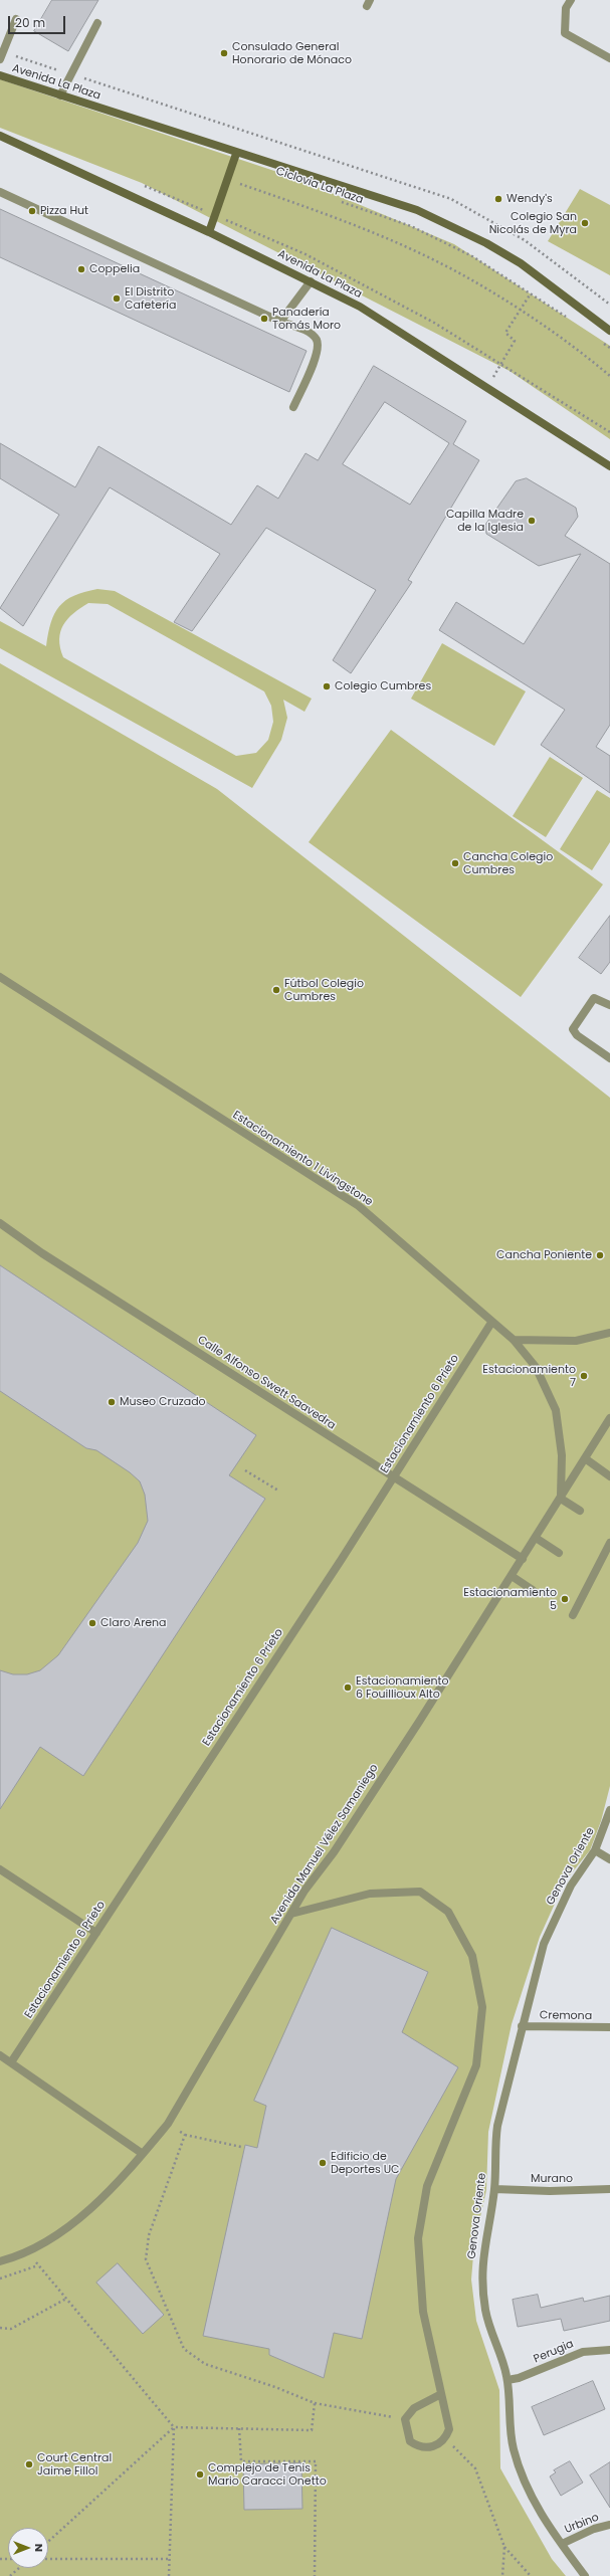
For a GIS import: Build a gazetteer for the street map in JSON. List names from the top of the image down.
{
  "streets": {
    "main road": ["Avenida La Plaza"],
    "street": [
      "Estacionamiento 1 Livingstone",
      "Calle Alfonso Swett Saavedra",
      "Estacionamiento 6 Prieto",
      "Avenida Manuel Vélez Samaniego",
      "Genova Oriente",
      "Cremona",
      "Murano",
      "Perugia",
      "Urbino"
    ],
    "path": ["Ciclovia La Plaza"]
  },
  "crossings": [
    ["Estacionamiento 1 Livingstone", "Estacionamiento 6 Prieto"],
    ["Estacionamiento 1 Livingstone", "Avenida Manuel Vélez Samaniego"],
    ["Calle Alfonso Swett Saavedra", "Estacionamiento 6 Prieto"],
    ["Calle Alfonso Swett Saavedra", "Avenida Manuel Vélez Samaniego"],
    ["Genova Oriente", "Cremona"],
    ["Genova Oriente", "Murano"],
    ["Genova Oriente", "Perugia"],
    ["Genova Oriente", "Urbino"]
  ],
  "places": [
    "Consulado General Honorario de Mónaco",
    "Wendy's",
    "Pizza Hut",
    "Colegio San Nicolás de Myra",
    "Coppelia",
    "El Distrito Cafetería",
    "Panadería Tomás Moro",
    "Capilla Madre de la Iglesia",
    "Colegio Cumbres",
    "Cancha Colegio Cumbres",
    "Fútbol Colegio Cumbres",
    "Cancha Poniente",
    "Estacionamiento 7",
    "Museo Cruzado",
    "Estacionamiento 5",
    "Claro Arena",
    "Estacionamiento 6 Fouillioux Alto",
    "Edificio de Deportes UC",
    "Court Central Jaime Fillol",
    "Complejo de Tenis Mario Caracci Onetto"
  ],
  "scale_bar": "20 m",
  "north": "right"
}
